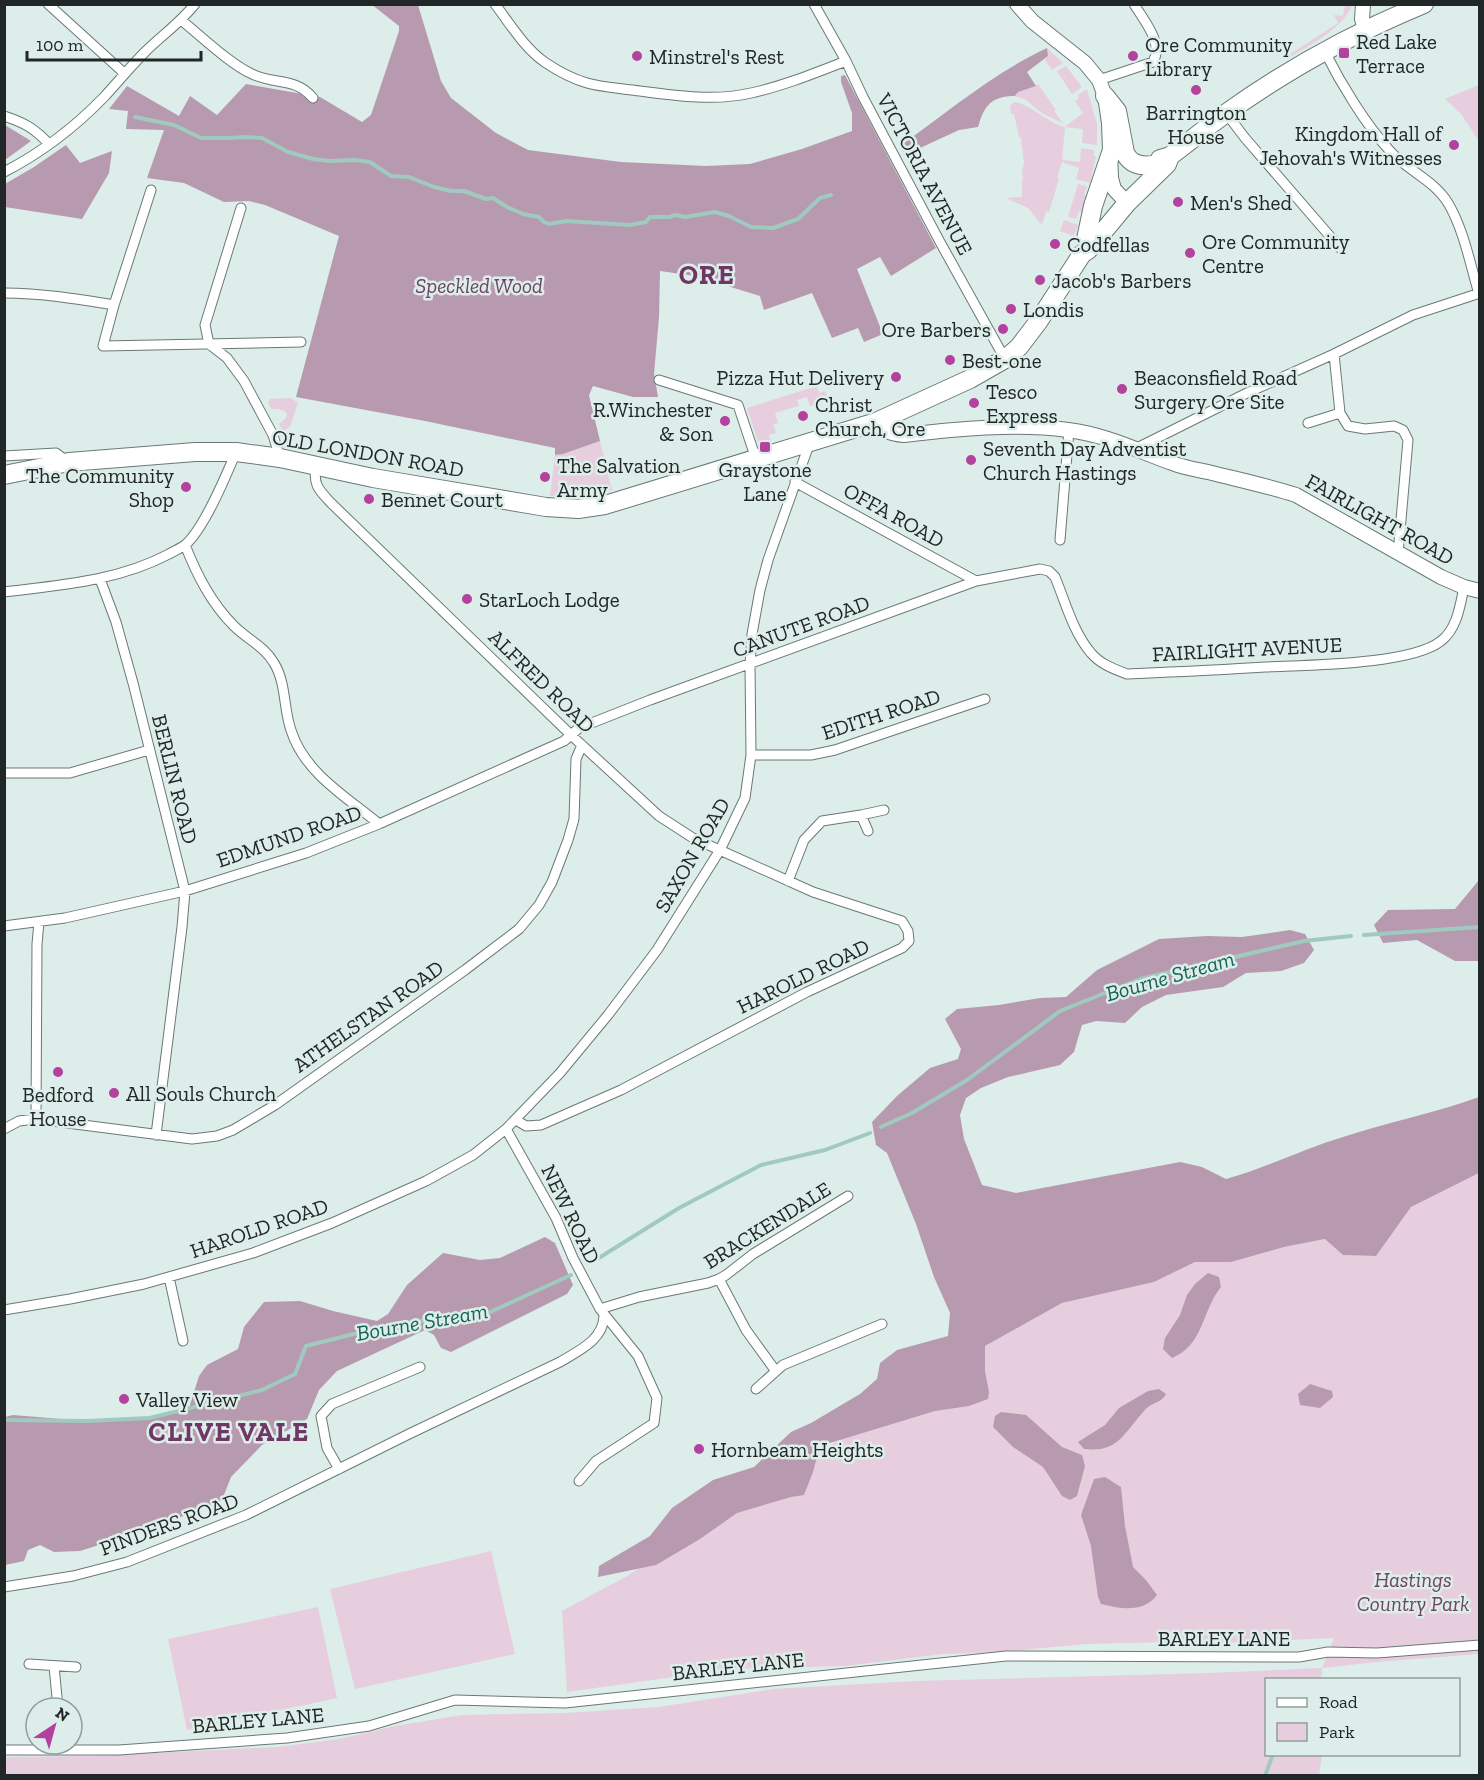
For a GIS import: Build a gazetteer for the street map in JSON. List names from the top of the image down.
{
  "streets": {
    "highway": ["OLD LONDON ROAD"],
    "street": [
      "VICTORIA AVENUE",
      "OFFA ROAD",
      "FAIRLIGHT ROAD",
      "CANUTE ROAD",
      "FAIRLIGHT AVENUE",
      "ALFRED ROAD",
      "EDITH ROAD",
      "BERLIN ROAD",
      "EDMUND ROAD",
      "SAXON ROAD",
      "HAROLD ROAD",
      "ATHELSTAN ROAD",
      "NEW ROAD",
      "BRACKENDALE",
      "PINDERS ROAD",
      "BARLEY LANE"
    ]
  },
  "crossings": [
    ["VICTORIA AVENUE", "OLD LONDON ROAD"],
    ["OLD LONDON ROAD", "FAIRLIGHT ROAD"],
    ["OLD LONDON ROAD", "ALFRED ROAD"],
    ["OLD LONDON ROAD", "SAXON ROAD"],
    ["OFFA ROAD", "CANUTE ROAD"],
    ["OFFA ROAD", "SAXON ROAD"],
    ["FAIRLIGHT ROAD", "FAIRLIGHT AVENUE"],
    ["CANUTE ROAD", "FAIRLIGHT AVENUE"],
    ["CANUTE ROAD", "ALFRED ROAD"],
    ["CANUTE ROAD", "EDMUND ROAD"],
    ["CANUTE ROAD", "SAXON ROAD"],
    ["ALFRED ROAD", "EDMUND ROAD"],
    ["ALFRED ROAD", "SAXON ROAD"],
    ["ALFRED ROAD", "HAROLD ROAD"],
    ["ALFRED ROAD", "ATHELSTAN ROAD"],
    ["EDITH ROAD", "SAXON ROAD"],
    ["BERLIN ROAD", "EDMUND ROAD"],
    ["BERLIN ROAD", "ATHELSTAN ROAD"],
    ["SAXON ROAD", "HAROLD ROAD"],
    ["SAXON ROAD", "NEW ROAD"],
    ["HAROLD ROAD", "NEW ROAD"],
    ["NEW ROAD", "BRACKENDALE"],
    ["NEW ROAD", "PINDERS ROAD"],
    ["BRACKENDALE", "PINDERS ROAD"]
  ],
  "districts": ["ORE", "CLIVE VALE"],
  "water": ["Bourne Stream"],
  "parks": ["Speckled Wood", "Hastings Country Park"],
  "places": {
    "transit": ["Red Lake Terrace", "Graystone Lane"],
    "other": [
      "Minstrel's Rest",
      "Ore Community Library",
      "Barrington House",
      "Kingdom Hall of Jehovah's Witnesses",
      "Men's Shed",
      "Codfellas",
      "Ore Community Centre",
      "Jacob's Barbers",
      "Londis",
      "Ore Barbers",
      "Best-one",
      "Pizza Hut Delivery",
      "Beaconsfield Road Surgery Ore Site",
      "Tesco Express",
      "Christ Church, Ore",
      "R.Winchester & Son",
      "Seventh Day Adventist Church Hastings",
      "The Salvation Army",
      "The Community Shop",
      "Bennet Court",
      "StarLoch Lodge",
      "Bedford House",
      "All Souls Church",
      "Valley View",
      "Hornbeam Heights"
    ]
  },
  "legend": ["Road", "Park"],
  "scale_bar": "100 m",
  "north": "top right"
}
